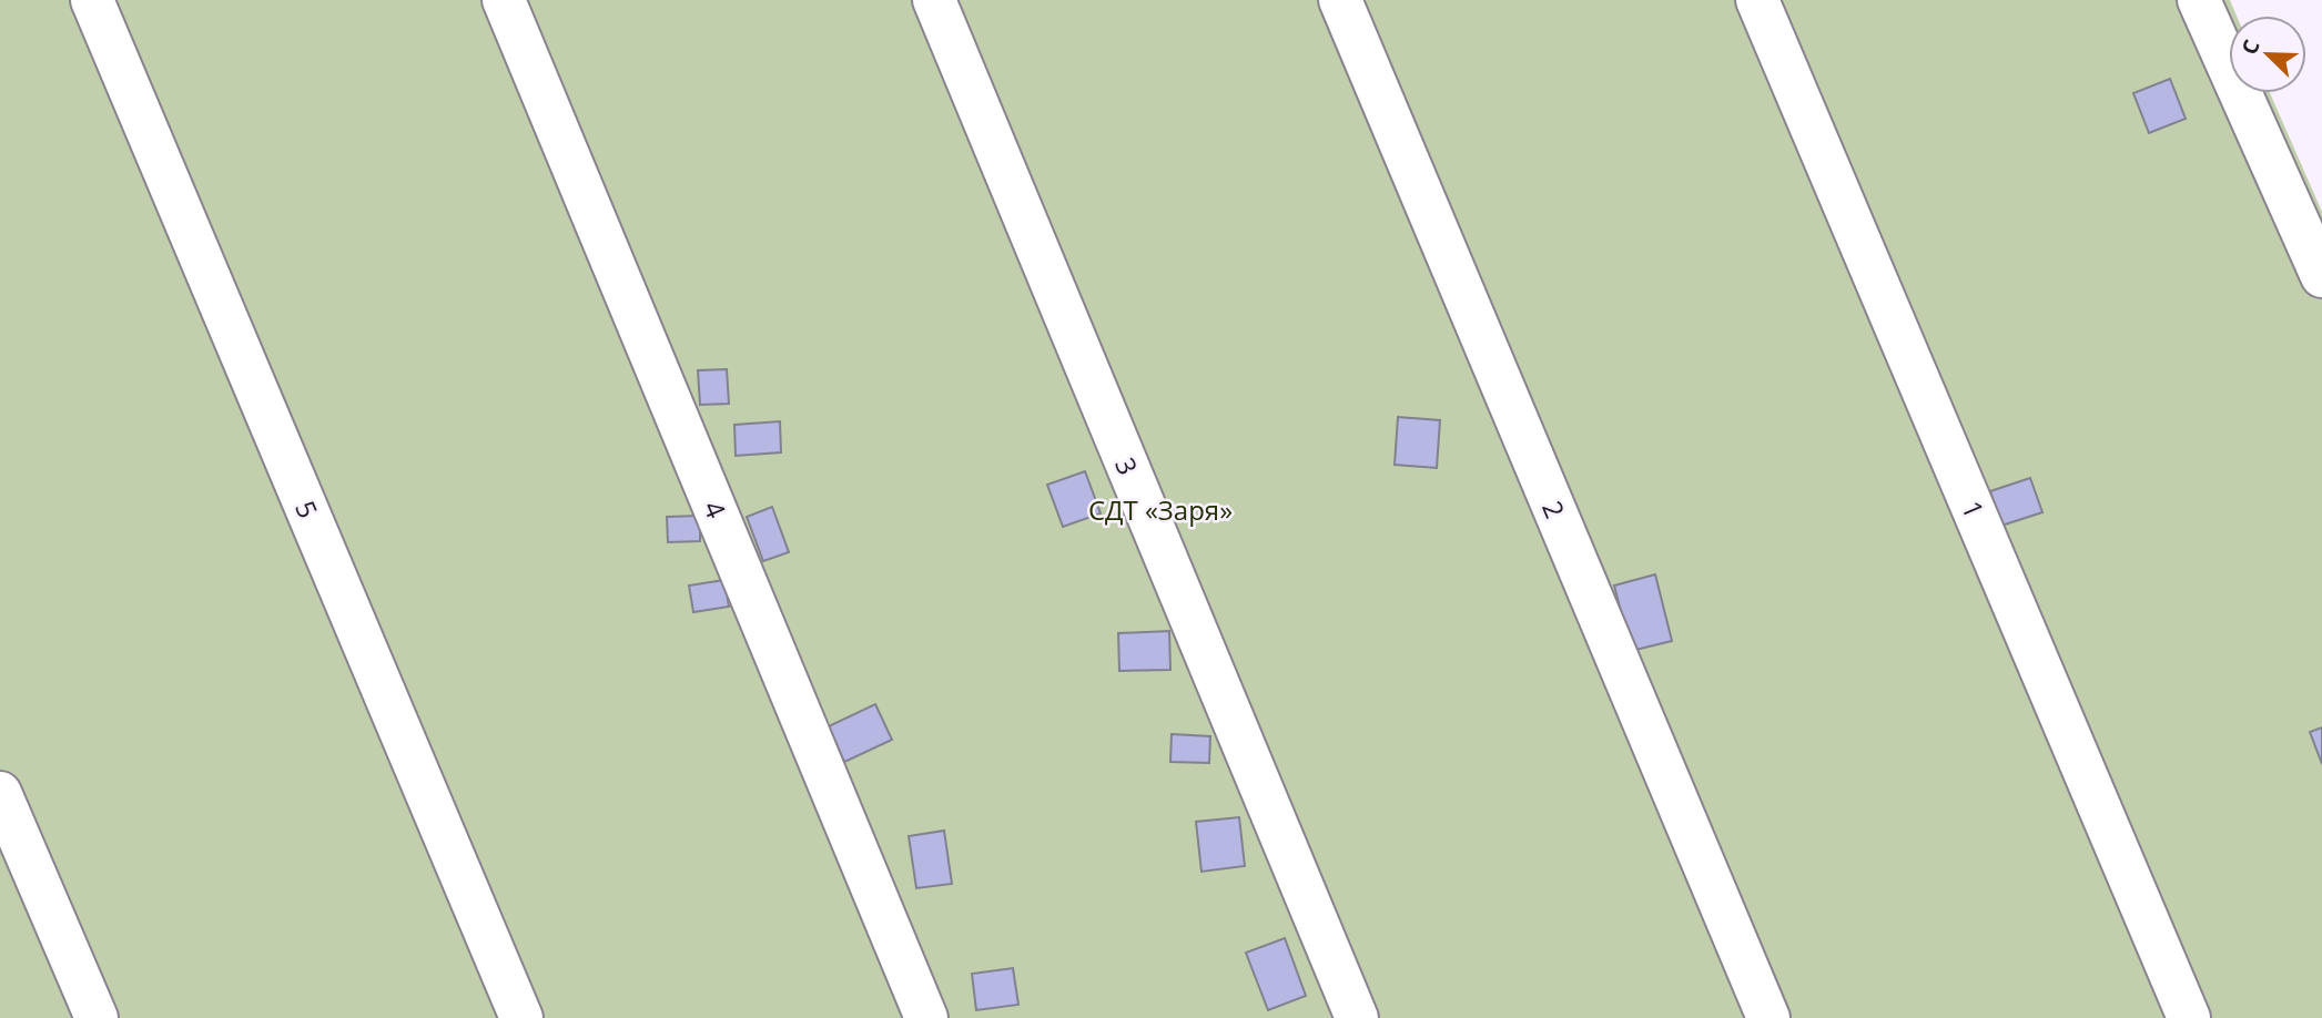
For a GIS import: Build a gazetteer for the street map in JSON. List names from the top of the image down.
{
  "streets": {
    "street": [
      "3",
      "5",
      "4",
      "2",
      "1"
    ]
  },
  "parks": ["СДТ «Заря»"],
  "north": "top left"
}
